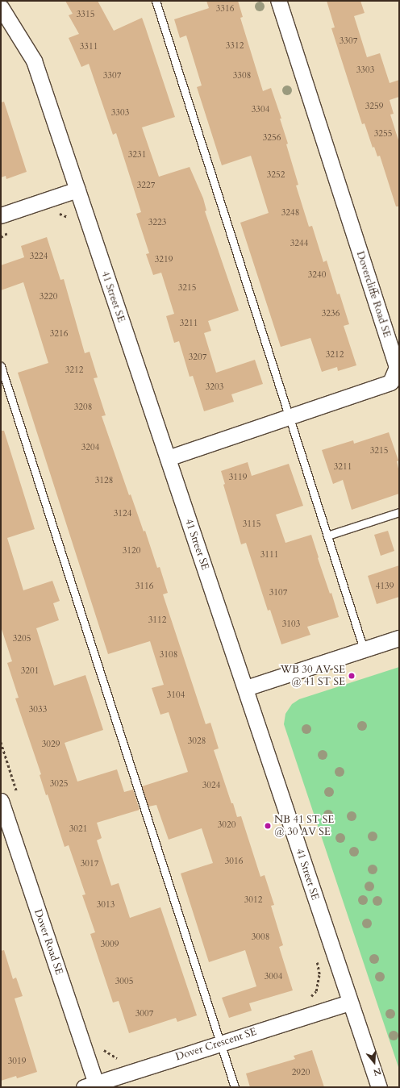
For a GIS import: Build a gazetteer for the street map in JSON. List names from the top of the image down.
{
  "streets": {
    "street": [
      "Dovercliffe Road SE",
      "41 Street SE",
      "Dover Road SE",
      "Dover Crescent SE"
    ]
  },
  "crossings": [
    ["Dovercliffe Road SE", "41 Street SE"],
    ["41 Street SE", "Dover Crescent SE"],
    ["Dover Road SE", "Dover Crescent SE"]
  ],
  "places": ["WB 30 AV SE @ 41 ST SE", "NB 41 ST SE @ 30 AV SE"],
  "house_numbers": [
    "3316",
    "3315",
    "3307",
    "3312",
    "3311",
    "3303",
    "3307",
    "3308",
    "3259",
    "3304",
    "3303",
    "3255",
    "3256",
    "3231",
    "3252",
    "3227",
    "3248",
    "3223",
    "3244",
    "3224",
    "3219",
    "3240",
    "3215",
    "3220",
    "3236",
    "3211",
    "3216",
    "3212",
    "3207",
    "3212",
    "3203",
    "3208",
    "3204",
    "3215",
    "3211",
    "3119",
    "3128",
    "3124",
    "3115",
    "3120",
    "3111",
    "3116",
    "4139",
    "3107",
    "3112",
    "3103",
    "3205",
    "3108",
    "3201",
    "3104",
    "3033",
    "3028",
    "3029",
    "3025",
    "3024",
    "3020",
    "3021",
    "3016",
    "3017",
    "3012",
    "3013",
    "3008",
    "3009",
    "3004",
    "3005",
    "3007",
    "3019",
    "2920"
  ],
  "north": "bottom"
}
